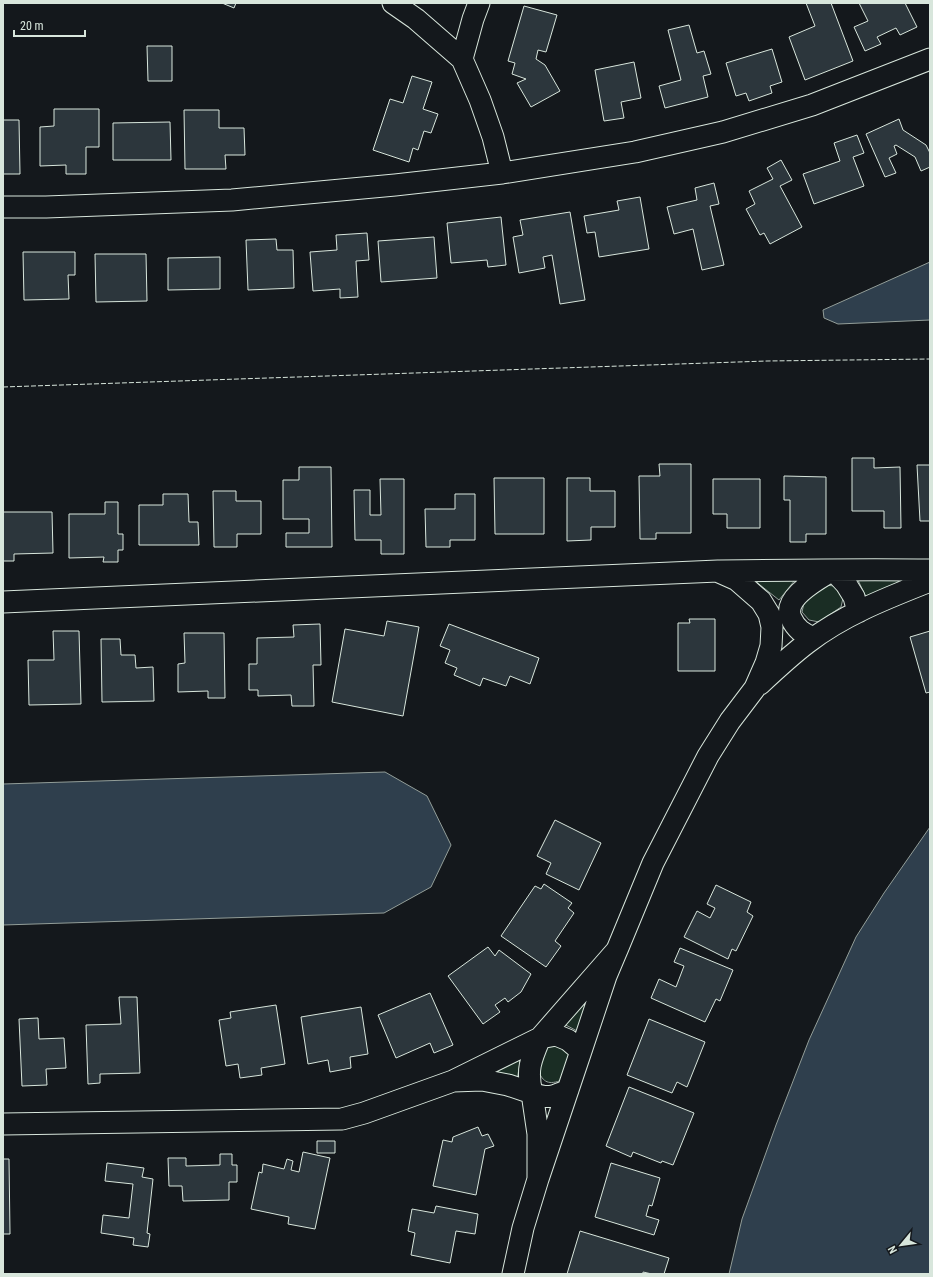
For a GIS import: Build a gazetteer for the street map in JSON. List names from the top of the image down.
{
  "scale_bar": "20 m",
  "north": "bottom left"
}
